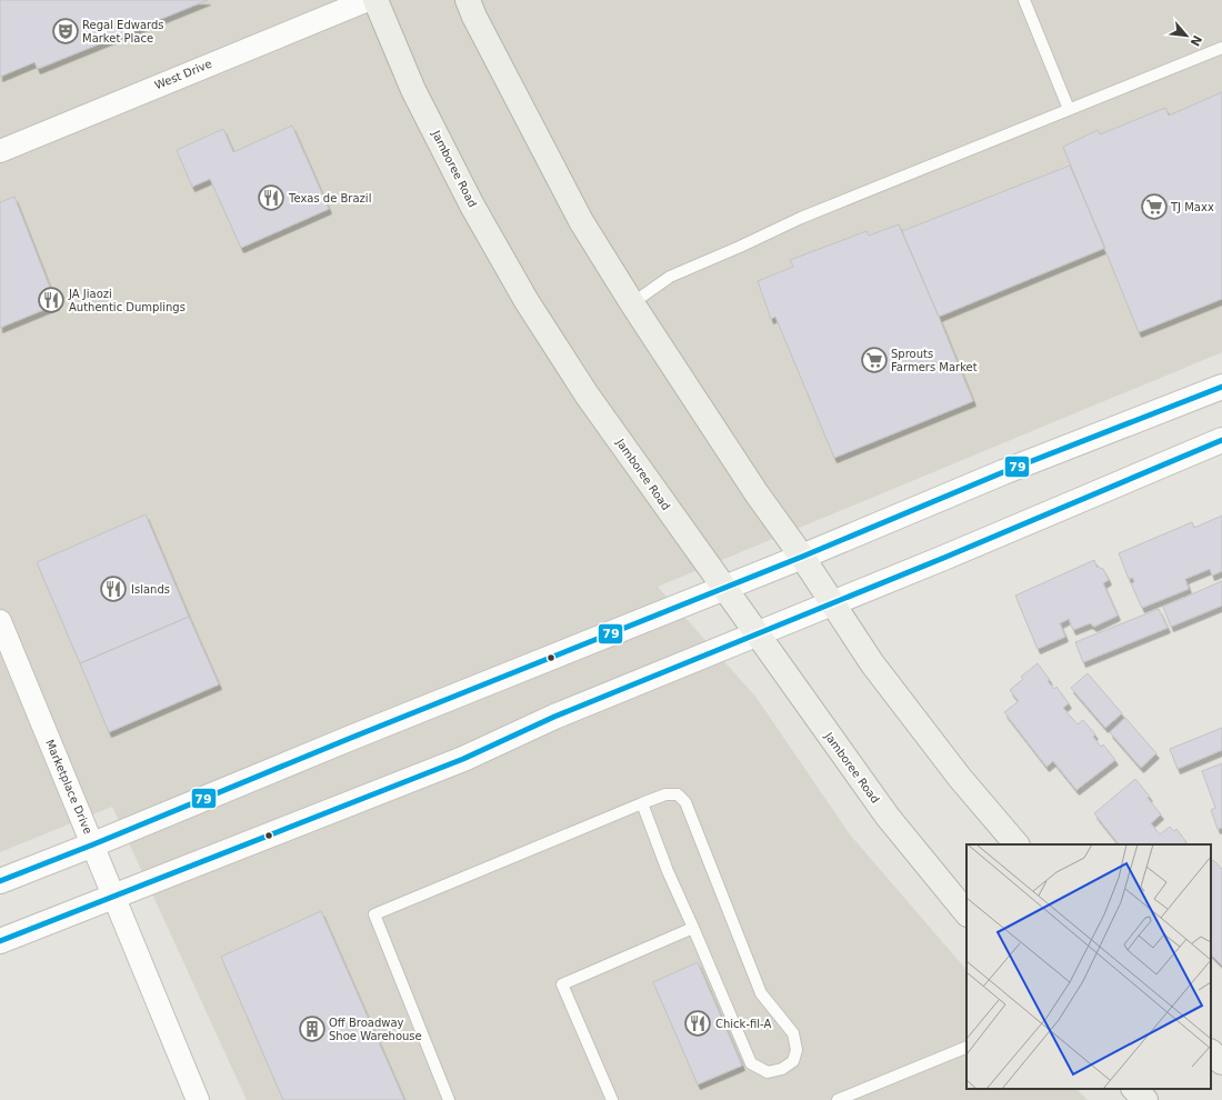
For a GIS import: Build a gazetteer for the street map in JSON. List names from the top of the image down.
{
  "streets": {
    "main road": ["Jamboree Road"],
    "street": ["West Drive", "Marketplace Drive"]
  },
  "places": {
    "theatre": ["Regal Edwards Market Place"],
    "restaurant": [
      "Texas de Brazil",
      "JA Jiaozi Authentic Dumplings",
      "Islands",
      "Chick-fil-A"
    ],
    "supermarket": ["TJ Maxx", "Sprouts Farmers Market"],
    "building": ["Off Broadway Shoe Warehouse"]
  },
  "lines": ["transit line 79"],
  "north": "bottom right"
}
